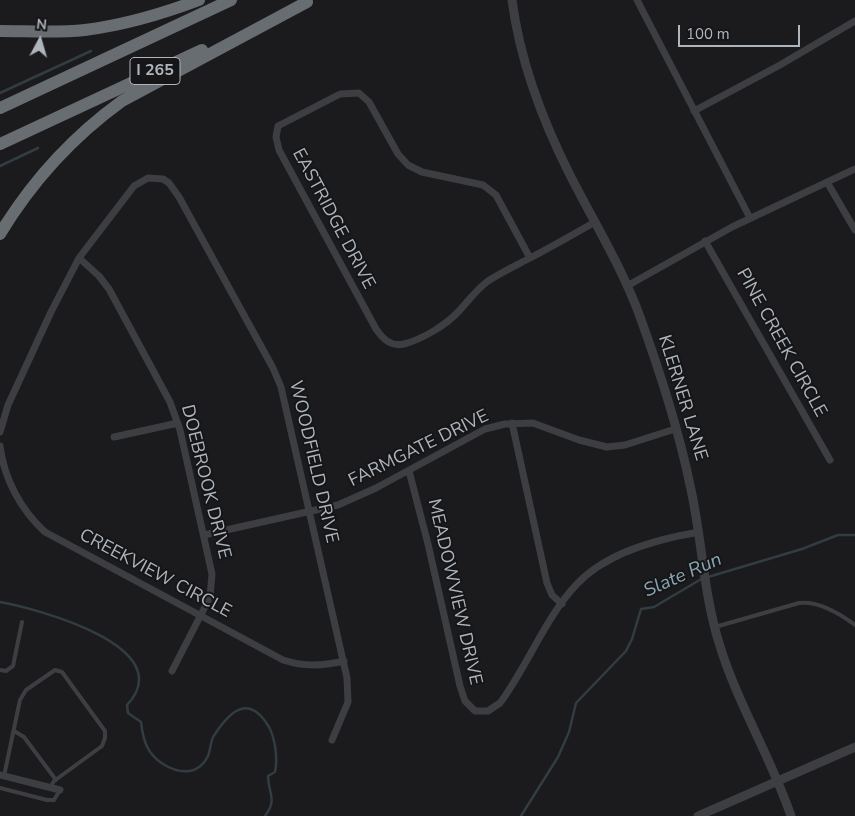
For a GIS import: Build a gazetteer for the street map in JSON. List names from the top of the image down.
{
  "streets": {
    "highway": ["I 265"],
    "street": [
      "EASTRIDGE DRIVE",
      "PINE CREEK CIRCLE",
      "KLERNER LANE",
      "FARMGATE DRIVE",
      "WOODFIELD DRIVE",
      "DOEBROOK DRIVE",
      "CREEKVIEW CIRCLE",
      "MEADOWVIEW DRIVE"
    ]
  },
  "crossings": [
    ["EASTRIDGE DRIVE", "KLERNER LANE"],
    ["KLERNER LANE", "FARMGATE DRIVE"],
    ["KLERNER LANE", "MEADOWVIEW DRIVE"],
    ["FARMGATE DRIVE", "WOODFIELD DRIVE"],
    ["FARMGATE DRIVE", "DOEBROOK DRIVE"],
    ["FARMGATE DRIVE", "MEADOWVIEW DRIVE"],
    ["WOODFIELD DRIVE", "DOEBROOK DRIVE"],
    ["WOODFIELD DRIVE", "CREEKVIEW CIRCLE"],
    ["DOEBROOK DRIVE", "CREEKVIEW CIRCLE"]
  ],
  "water": ["Slate Run"],
  "scale_bar": "100 m",
  "north": "top"
}
